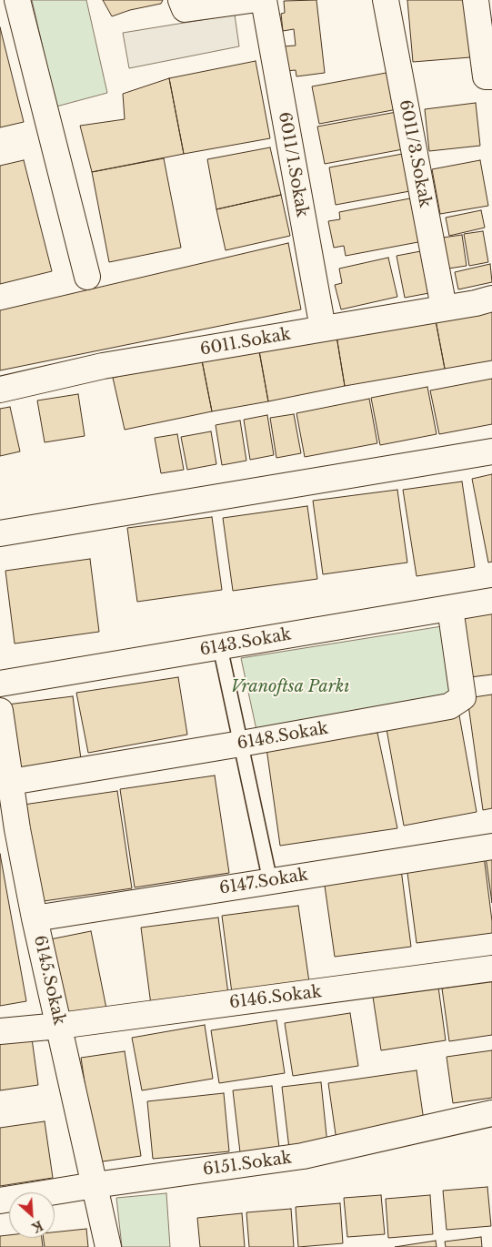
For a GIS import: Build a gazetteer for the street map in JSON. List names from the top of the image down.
{
  "streets": {
    "street": [
      "6011/3.Sokak",
      "6011/1.Sokak",
      "6011.Sokak",
      "6143.Sokak",
      "6148.Sokak",
      "6147.Sokak",
      "6145.Sokak",
      "6146.Sokak",
      "6151.Sokak"
    ]
  },
  "crossings": [
    ["6011/3.Sokak", "6011.Sokak"],
    ["6011/1.Sokak", "6011.Sokak"],
    ["6143.Sokak", "6148.Sokak"],
    ["6148.Sokak", "6145.Sokak"],
    ["6147.Sokak", "6145.Sokak"],
    ["6145.Sokak", "6146.Sokak"],
    ["6145.Sokak", "6151.Sokak"]
  ],
  "parks": ["Vranoftsa Parkı"],
  "north": "bottom right"
}
